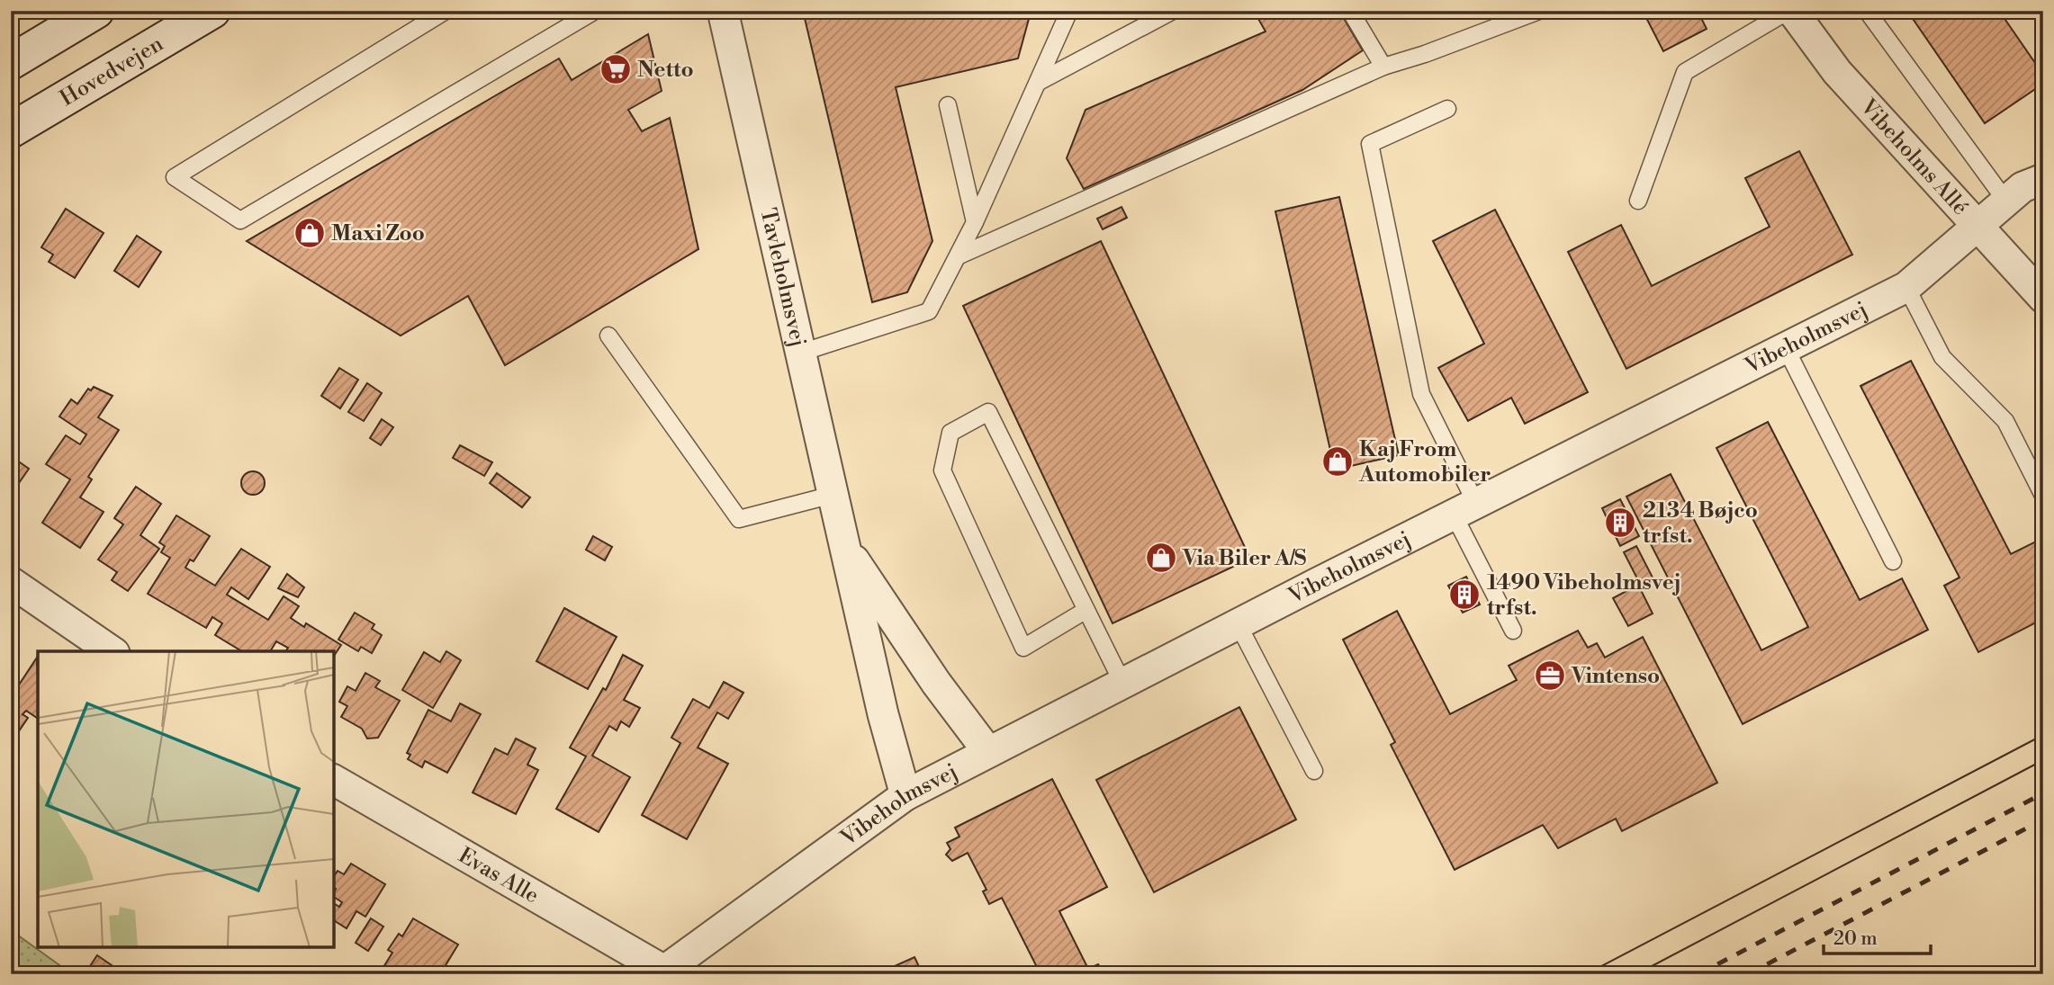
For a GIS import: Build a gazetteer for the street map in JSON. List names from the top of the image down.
{
  "streets": {
    "main road": ["Hovedvejen"],
    "street": [
      "Vibeholms Allé",
      "Tavleholmsvej",
      "Vibeholmsvej",
      "Evas Alle"
    ]
  },
  "crossings": [
    ["Vibeholms Allé", "Vibeholmsvej"],
    ["Tavleholmsvej", "Vibeholmsvej"],
    ["Vibeholmsvej", "Evas Alle"]
  ],
  "places": {
    "supermarket": ["Netto"],
    "shop": ["Maxi Zoo", "Kaj From Automobiler", "Via Biler A/S"],
    "building": ["2134 Bøjco trfst.", "1490 Vibeholmsvej trfst."],
    "office": ["Vintenso"]
  },
  "scale_bar": "20 m"
}
